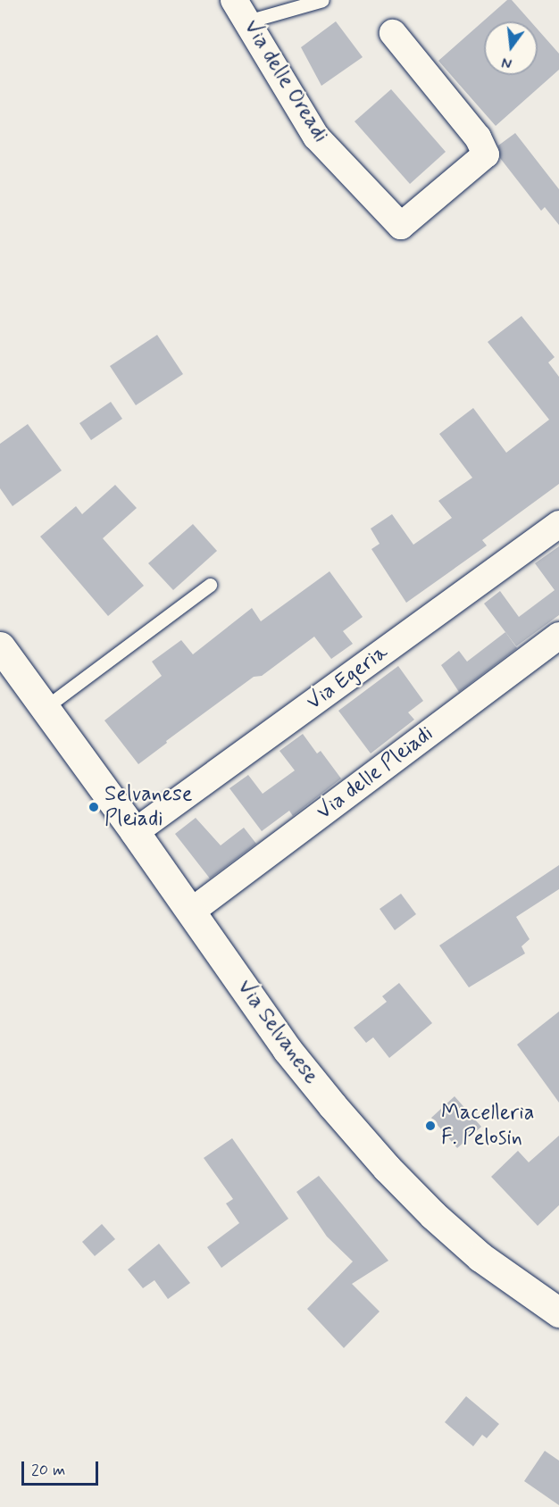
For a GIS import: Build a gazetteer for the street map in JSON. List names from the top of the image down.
{
  "streets": {
    "street": [
      "Via delle Oreadi",
      "Via Egeria",
      "Via delle Pleiadi",
      "Via Selvanese"
    ]
  },
  "crossings": [
    ["Via Egeria", "Via Selvanese"],
    ["Via delle Pleiadi", "Via Selvanese"]
  ],
  "places": ["Selvanese Pleiadi", "Macelleria F. Pelosin"],
  "scale_bar": "20 m",
  "north": "bottom"
}
